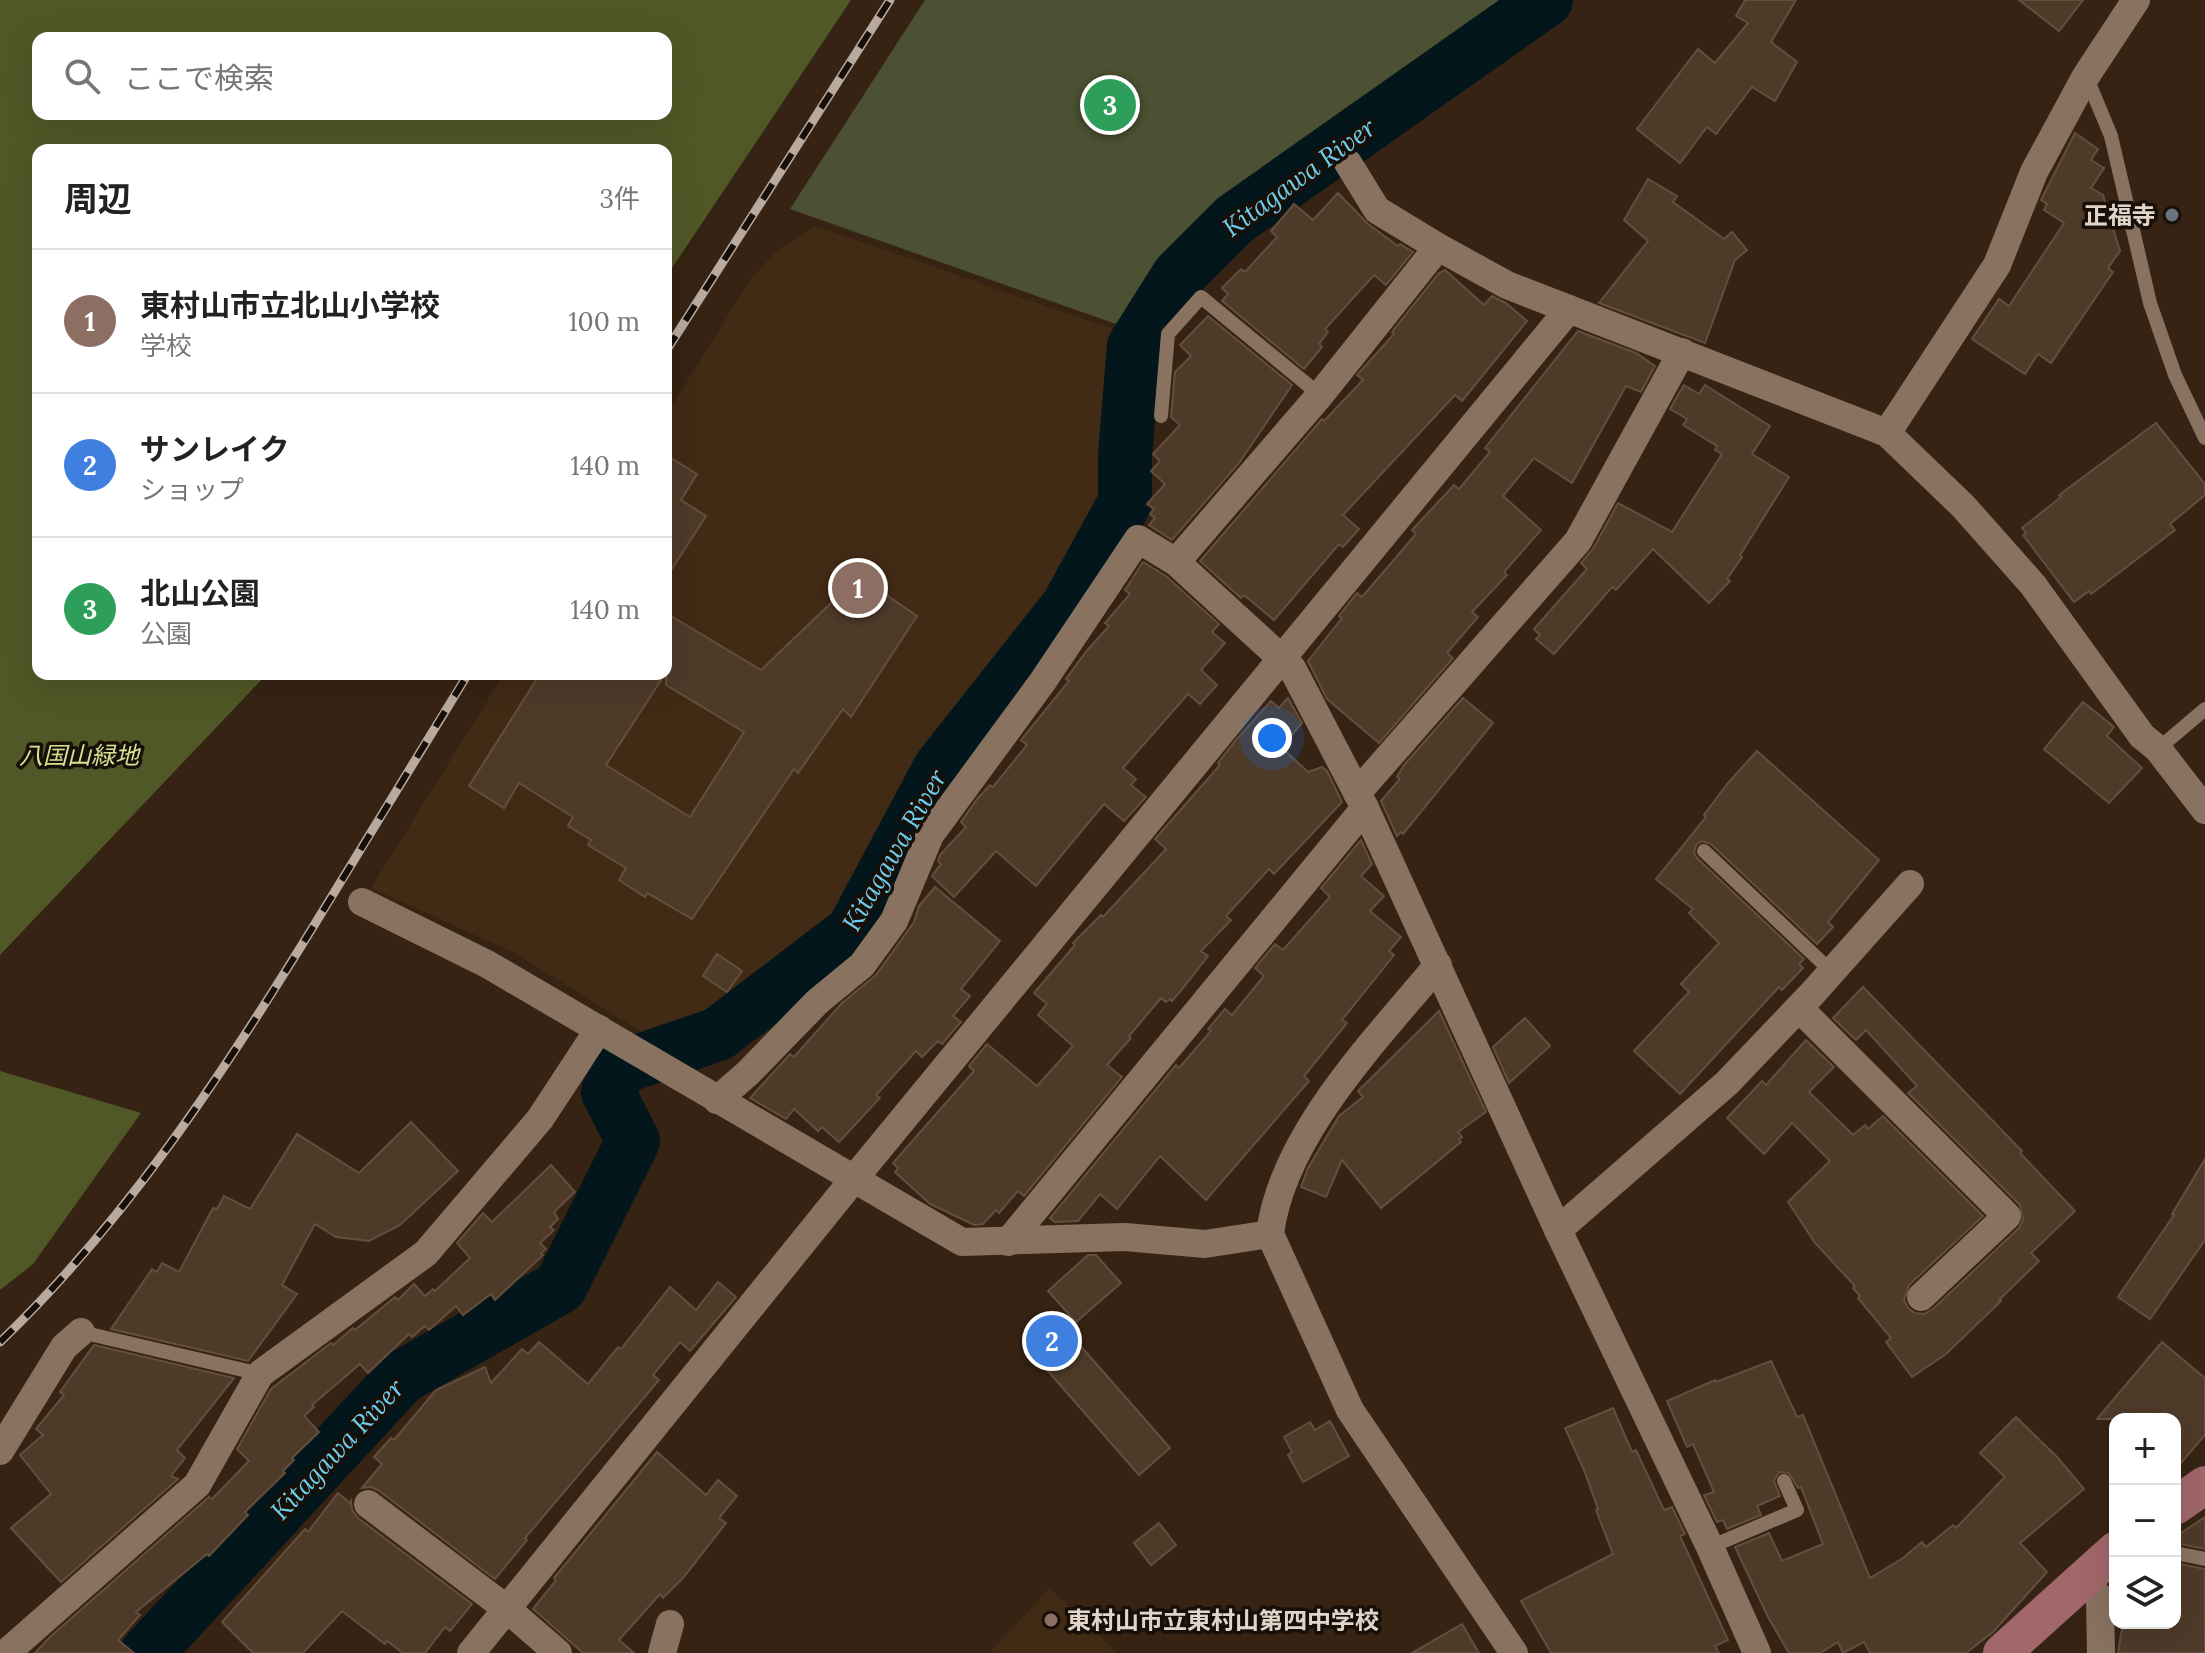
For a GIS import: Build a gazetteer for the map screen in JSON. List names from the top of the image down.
{
  "water": ["Kitagawa River"],
  "parks": ["八国山緑地"],
  "places": ["正福寺", "東村山市立東村山第四中学校"],
  "page": {
    "search": "ここで検索",
    "pins": ["3", "1", "2"],
    "heading": ["周辺", "3件"],
    "list": [
      {
        "mark": "1",
        "name": "東村山市立北山小学校",
        "note": "学校",
        "value": "100 m"
      },
      {
        "mark": "2",
        "name": "サンレイク",
        "note": "ショップ",
        "value": "140 m"
      },
      {
        "mark": "3",
        "name": "北山公園",
        "note": "公園",
        "value": "140 m"
      }
    ],
    "map_buttons": ["+", "−"]
  }
}
